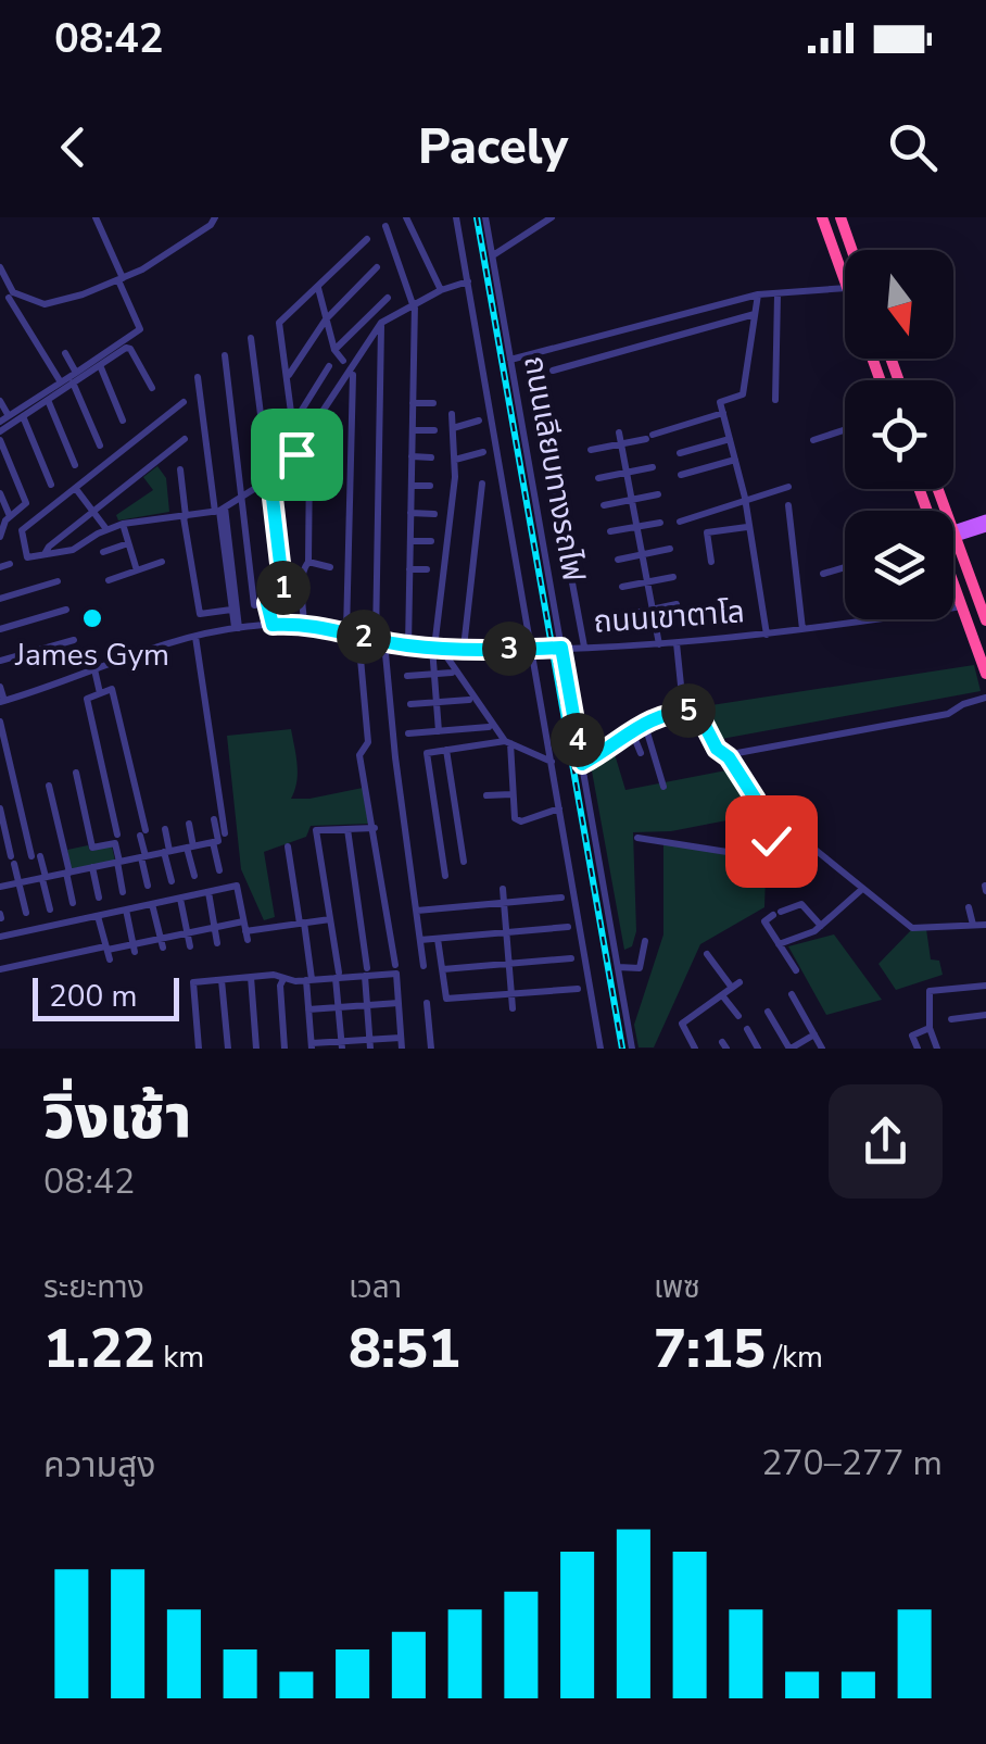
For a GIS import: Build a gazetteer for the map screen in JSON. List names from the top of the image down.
{
  "streets": {
    "street": ["ถนนเลียบทางรถไฟ", "ถนนเขาตาโล"]
  },
  "crossings": [
    ["ถนนเลียบทางรถไฟ", "ถนนเขาตาโล"]
  ],
  "places": ["James Gym"],
  "scale_bar": "200 m",
  "north": "bottom",
  "page": {
    "status": "08:42",
    "header": "Pacely",
    "pins": [
      "1",
      "2",
      "3",
      "5",
      "4"
    ],
    "scale": "200 m",
    "heading": ["วิ่งเช้า", "08:42"],
    "stats": [
      ["ระยะทาง", "1.22 km"],
      ["เวลา", "8:51"],
      ["เพซ", "7:15 /km"]
    ],
    "chart": ["ความสูง", "270–277 m"]
  }
}
